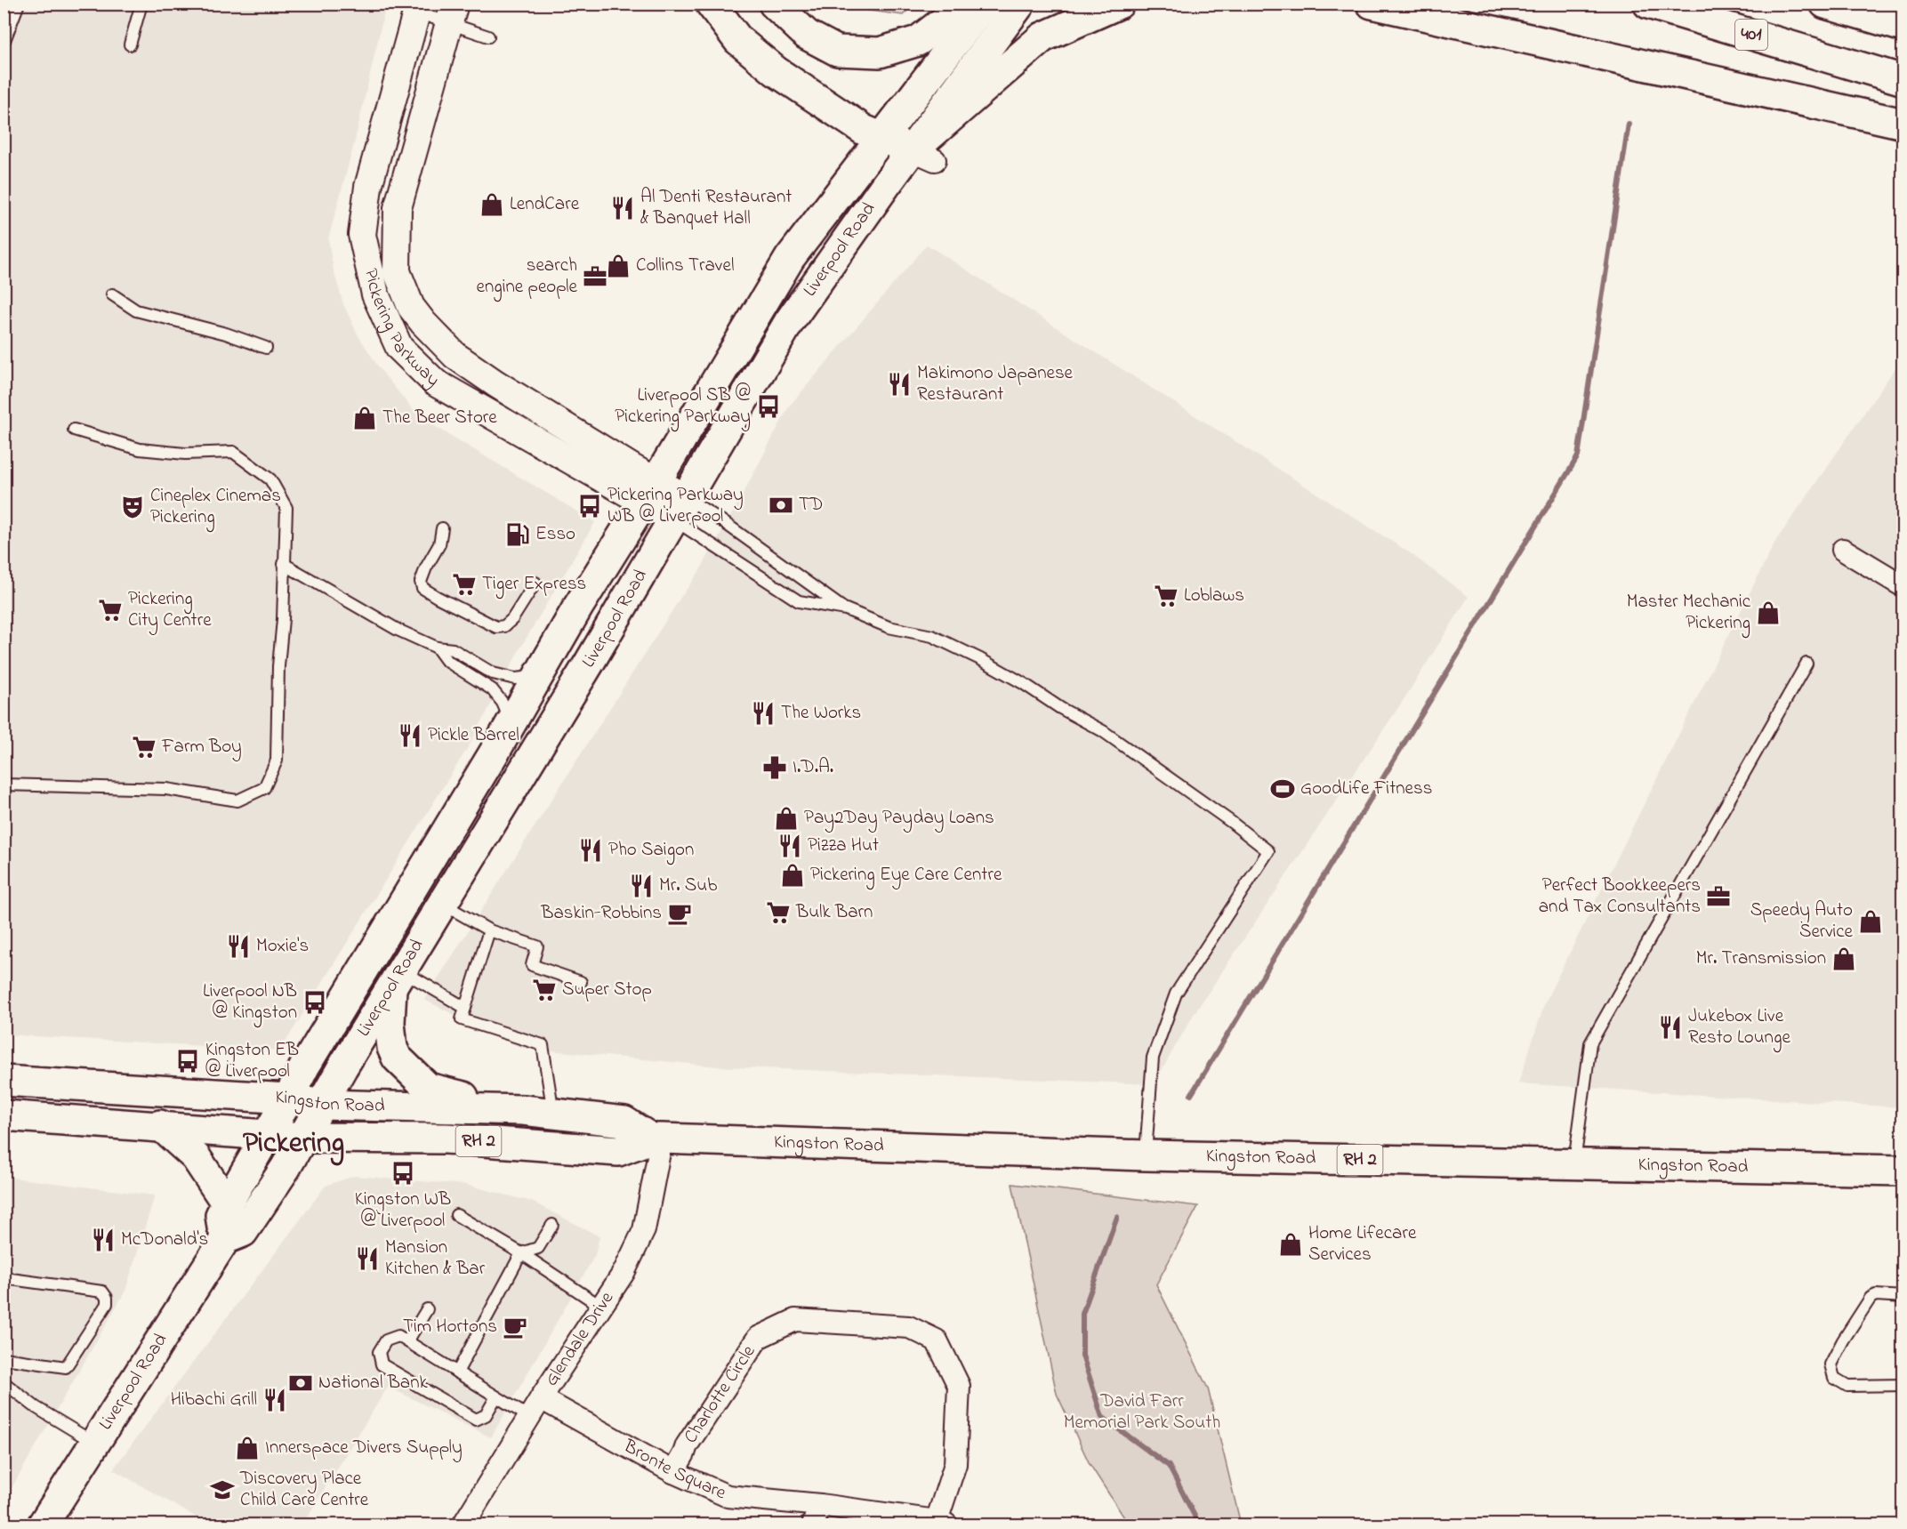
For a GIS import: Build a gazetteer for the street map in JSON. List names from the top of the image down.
{
  "streets": {
    "main road": [
      "401",
      "Liverpool Road",
      "Kingston Road",
      "RH 2"
    ],
    "street": [
      "Pickering Parkway",
      "Glendale Drive",
      "Charlotte Circle",
      "Bronte Square"
    ]
  },
  "crossings": [
    ["Liverpool Road", "Pickering Parkway"],
    ["Liverpool Road", "Kingston Road"],
    ["Kingston Road", "Glendale Drive"],
    ["Glendale Drive", "Bronte Square"],
    ["Charlotte Circle", "Bronte Square"]
  ],
  "districts": ["Pickering"],
  "parks": ["David Farr Memorial Park South"],
  "places": {
    "shop": [
      "LendCare",
      "Collins Travel",
      "The Beer Store",
      "Master Mechanic Pickering",
      "Pay2Day Payday Loans",
      "Pickering Eye Care Centre",
      "Speedy Auto Service",
      "Mr. Transmission",
      "Home Lifecare Services",
      "Innerspace Divers Supply"
    ],
    "restaurant": [
      "Al Denti Restaurant & Banquet Hall",
      "Makimono Japanese Restaurant",
      "The Works",
      "Pickle Barrel",
      "Pizza Hut",
      "Pho Saigon",
      "Mr. Sub",
      "Moxie's",
      "Jukebox Live Resto Lounge",
      "McDonald's",
      "Mansion Kitchen & Bar",
      "Hibachi Grill"
    ],
    "office": ["search engine people", "Perfect Bookkeepers and Tax Consultants"],
    "bus stop": [
      "Liverpool SB @ Pickering Parkway",
      "Pickering Parkway WB @ Liverpool",
      "Liverpool NB @ Kingston",
      "Kingston EB @ Liverpool",
      "Kingston WB @ Liverpool"
    ],
    "bank": ["TD", "National Bank"],
    "theatre": ["Cineplex Cinemas Pickering"],
    "fuel station": ["Esso"],
    "supermarket": [
      "Tiger Express",
      "Loblaws",
      "Pickering City Centre",
      "Farm Boy",
      "Bulk Barn",
      "Super Stop"
    ],
    "pharmacy": ["I.D.A."],
    "sports": ["GoodLife Fitness"],
    "cafe": ["Baskin-Robbins", "Tim Hortons"],
    "school or university": ["Discovery Place Child Care Centre"]
  }
}
